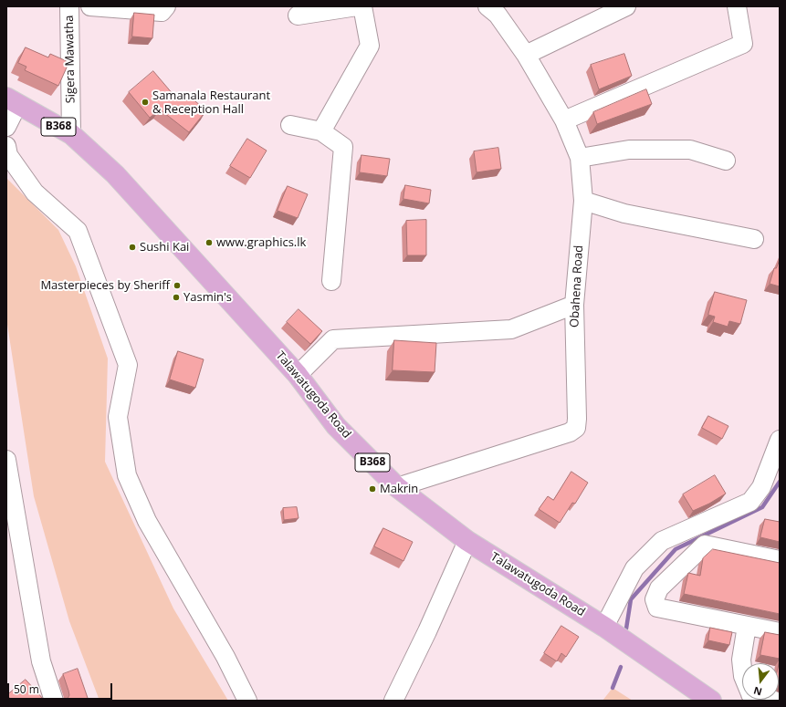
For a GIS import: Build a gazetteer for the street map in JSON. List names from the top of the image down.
{
  "streets": {
    "main road": ["B368", "Talawatugoda Road"],
    "street": ["Sigera Mawatha", "Obahena Road"]
  },
  "crossings": [
    ["Sigera Mawatha", "Talawatugoda Road"],
    ["Obahena Road", "Talawatugoda Road"]
  ],
  "places": [
    "Samanala Restaurant & Reception Hall",
    "www.graphics.lk",
    "Sushi Kai",
    "Masterpieces by Sheriff",
    "Yasmin's",
    "Makrin"
  ],
  "scale_bar": "50 m",
  "north": "bottom"
}
